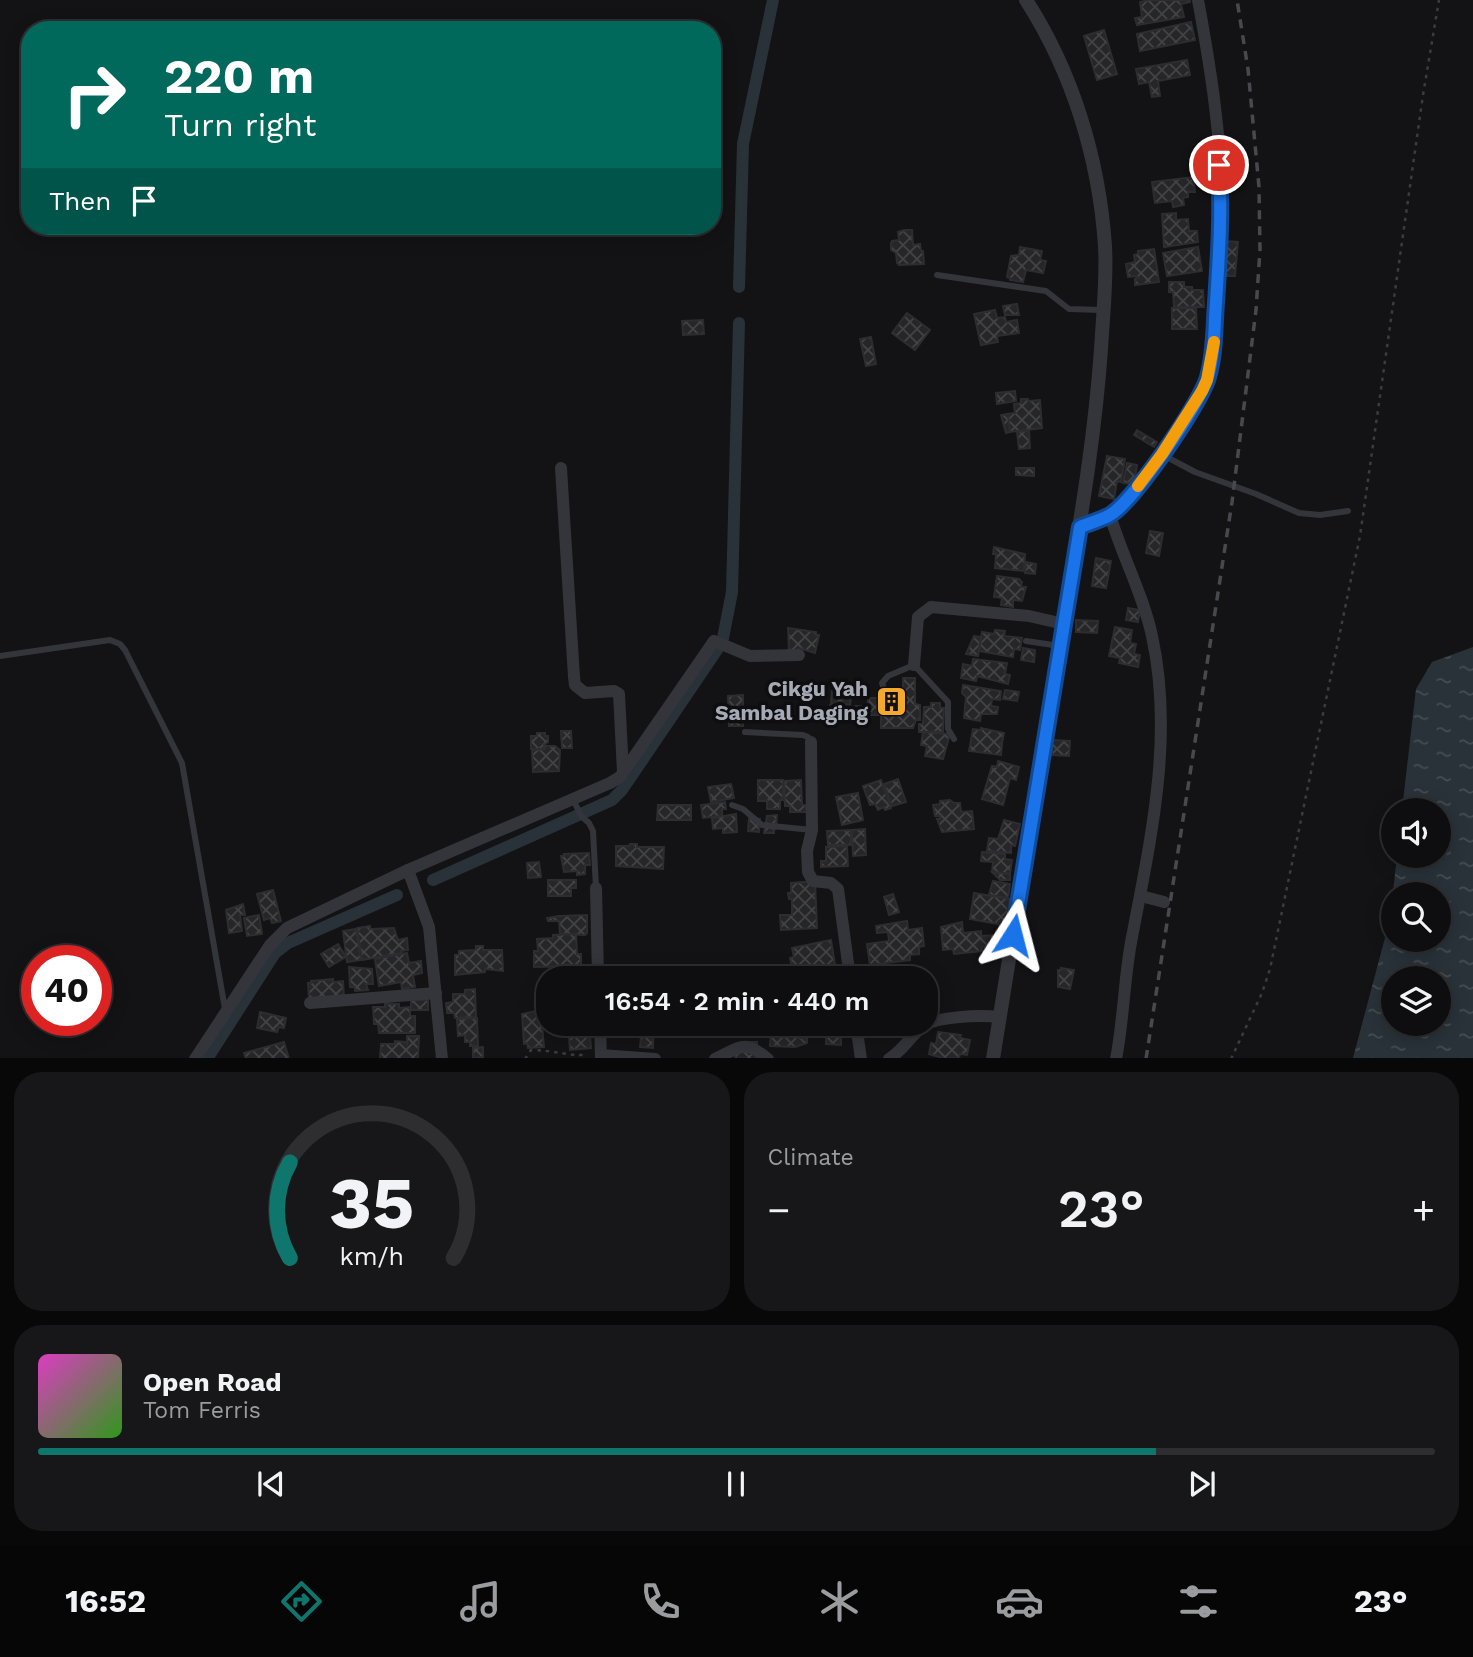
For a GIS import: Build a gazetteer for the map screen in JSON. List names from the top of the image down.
{
  "places": {
    "building": ["Cikgu Yah Sambal Daging"]
  },
  "page": {
    "turn": ["220 m", "Turn right"],
    "then": "Then",
    "limit": "40",
    "trip": "16:54 · 2 min · 440 m",
    "tile": "Climate",
    "heat": ["−", "23°", "+"],
    "song": ["Open Road", "Tom Ferris"],
    "tabs": ["16:52", "23°"],
    "gauge": ["35", "km/h"]
  }
}
